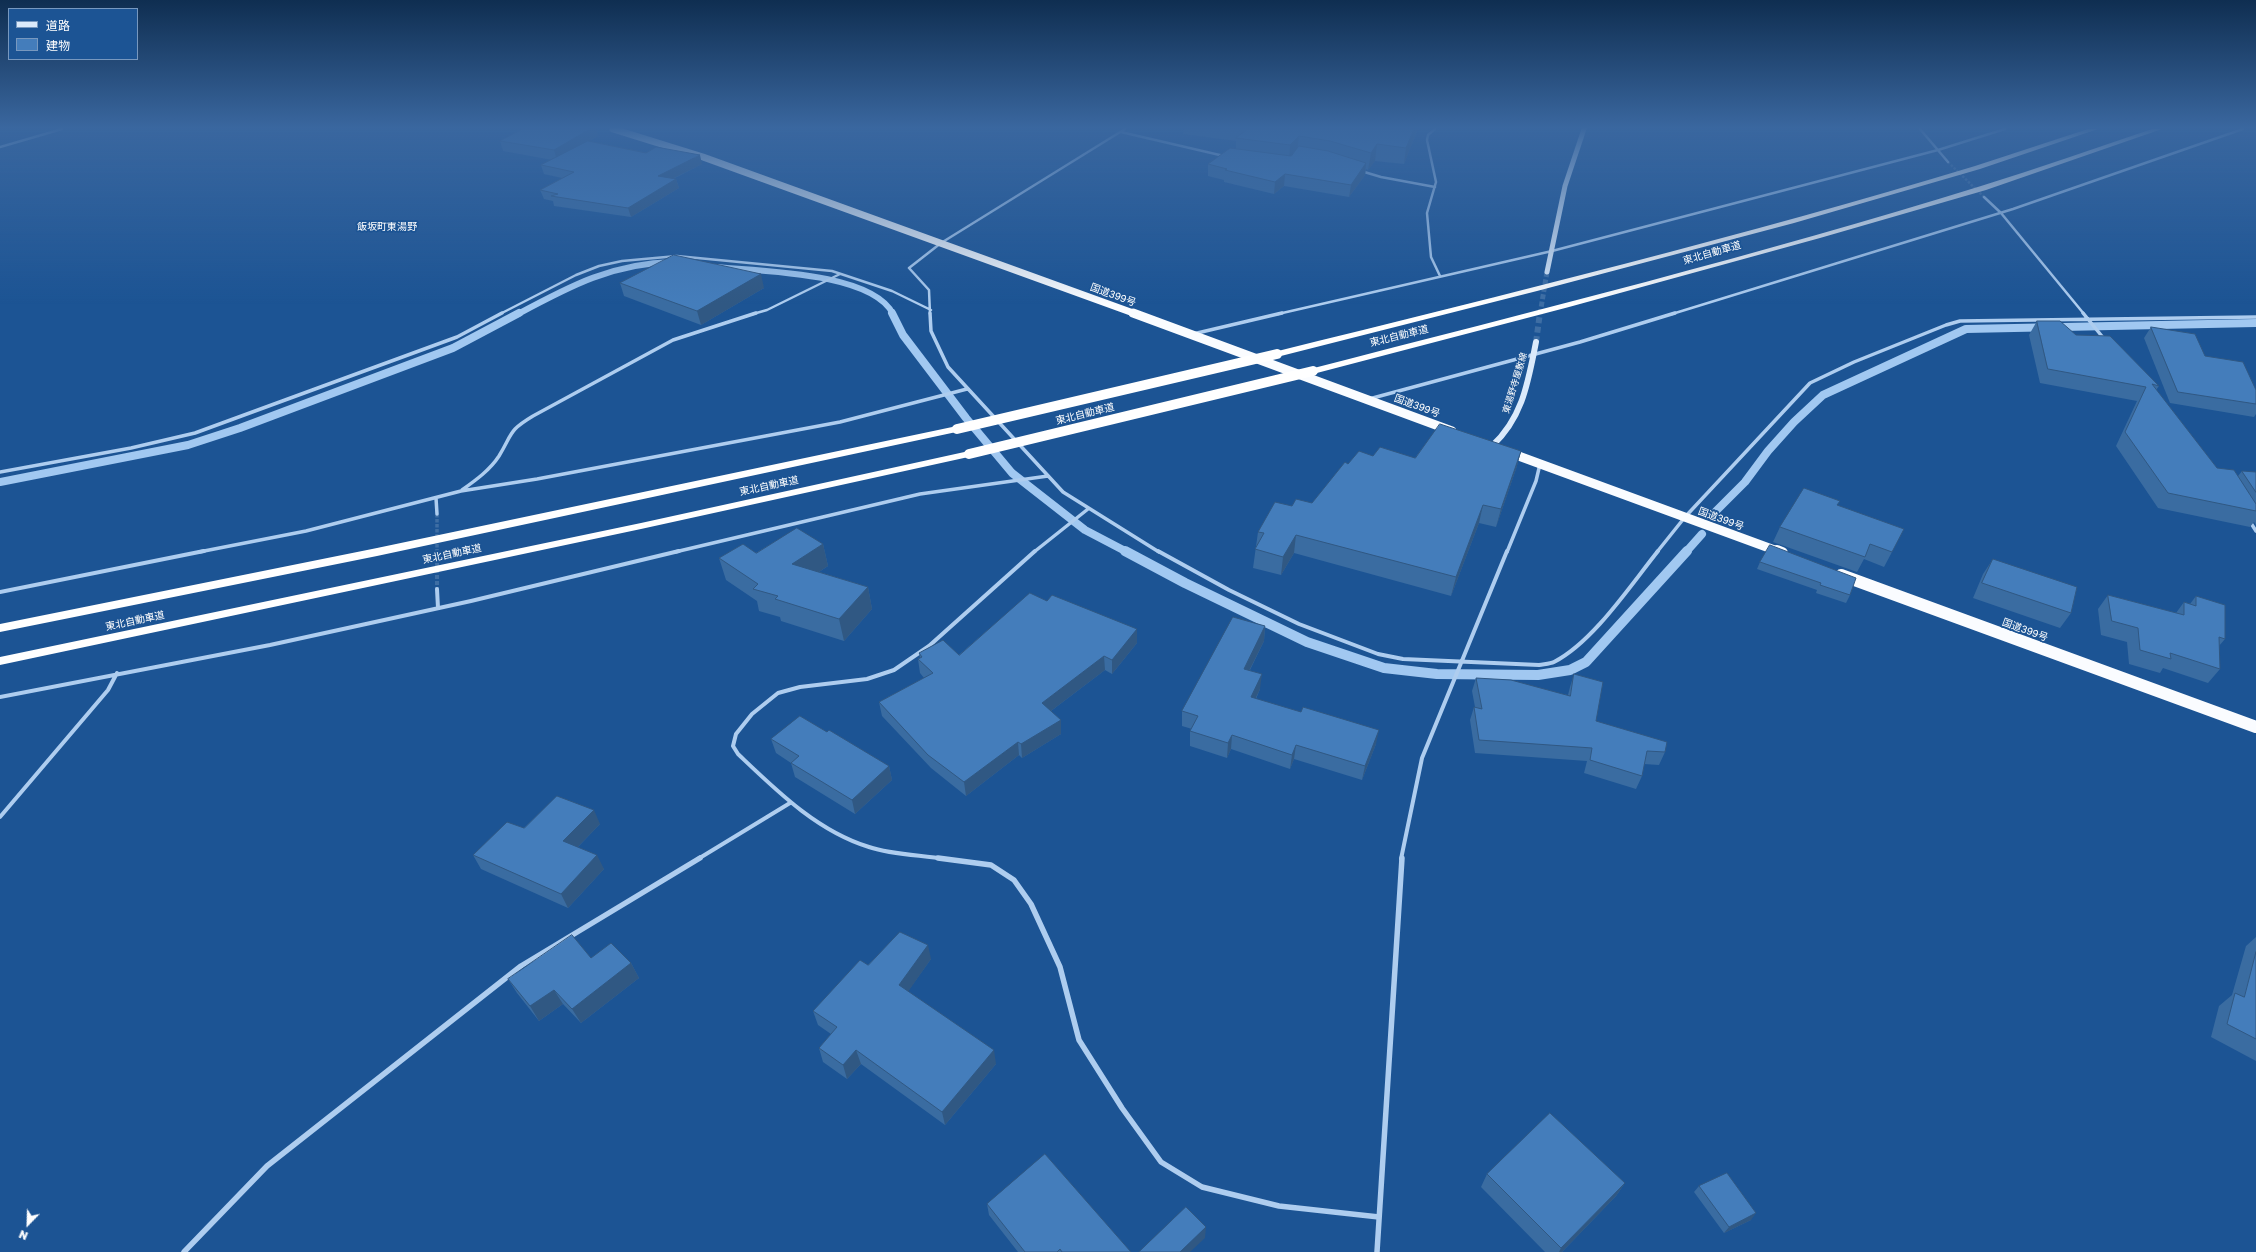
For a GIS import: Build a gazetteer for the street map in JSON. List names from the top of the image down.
{
  "streets": {
    "highway": ["東北自動車道", "国道399号"],
    "main road": ["東湯野寺屋敷線"]
  },
  "crossings": [
    ["国道399号", "東湯野寺屋敷線"]
  ],
  "districts": ["飯坂町東湯野"],
  "legend": ["道路", "建物"],
  "north": "bottom left"
}
